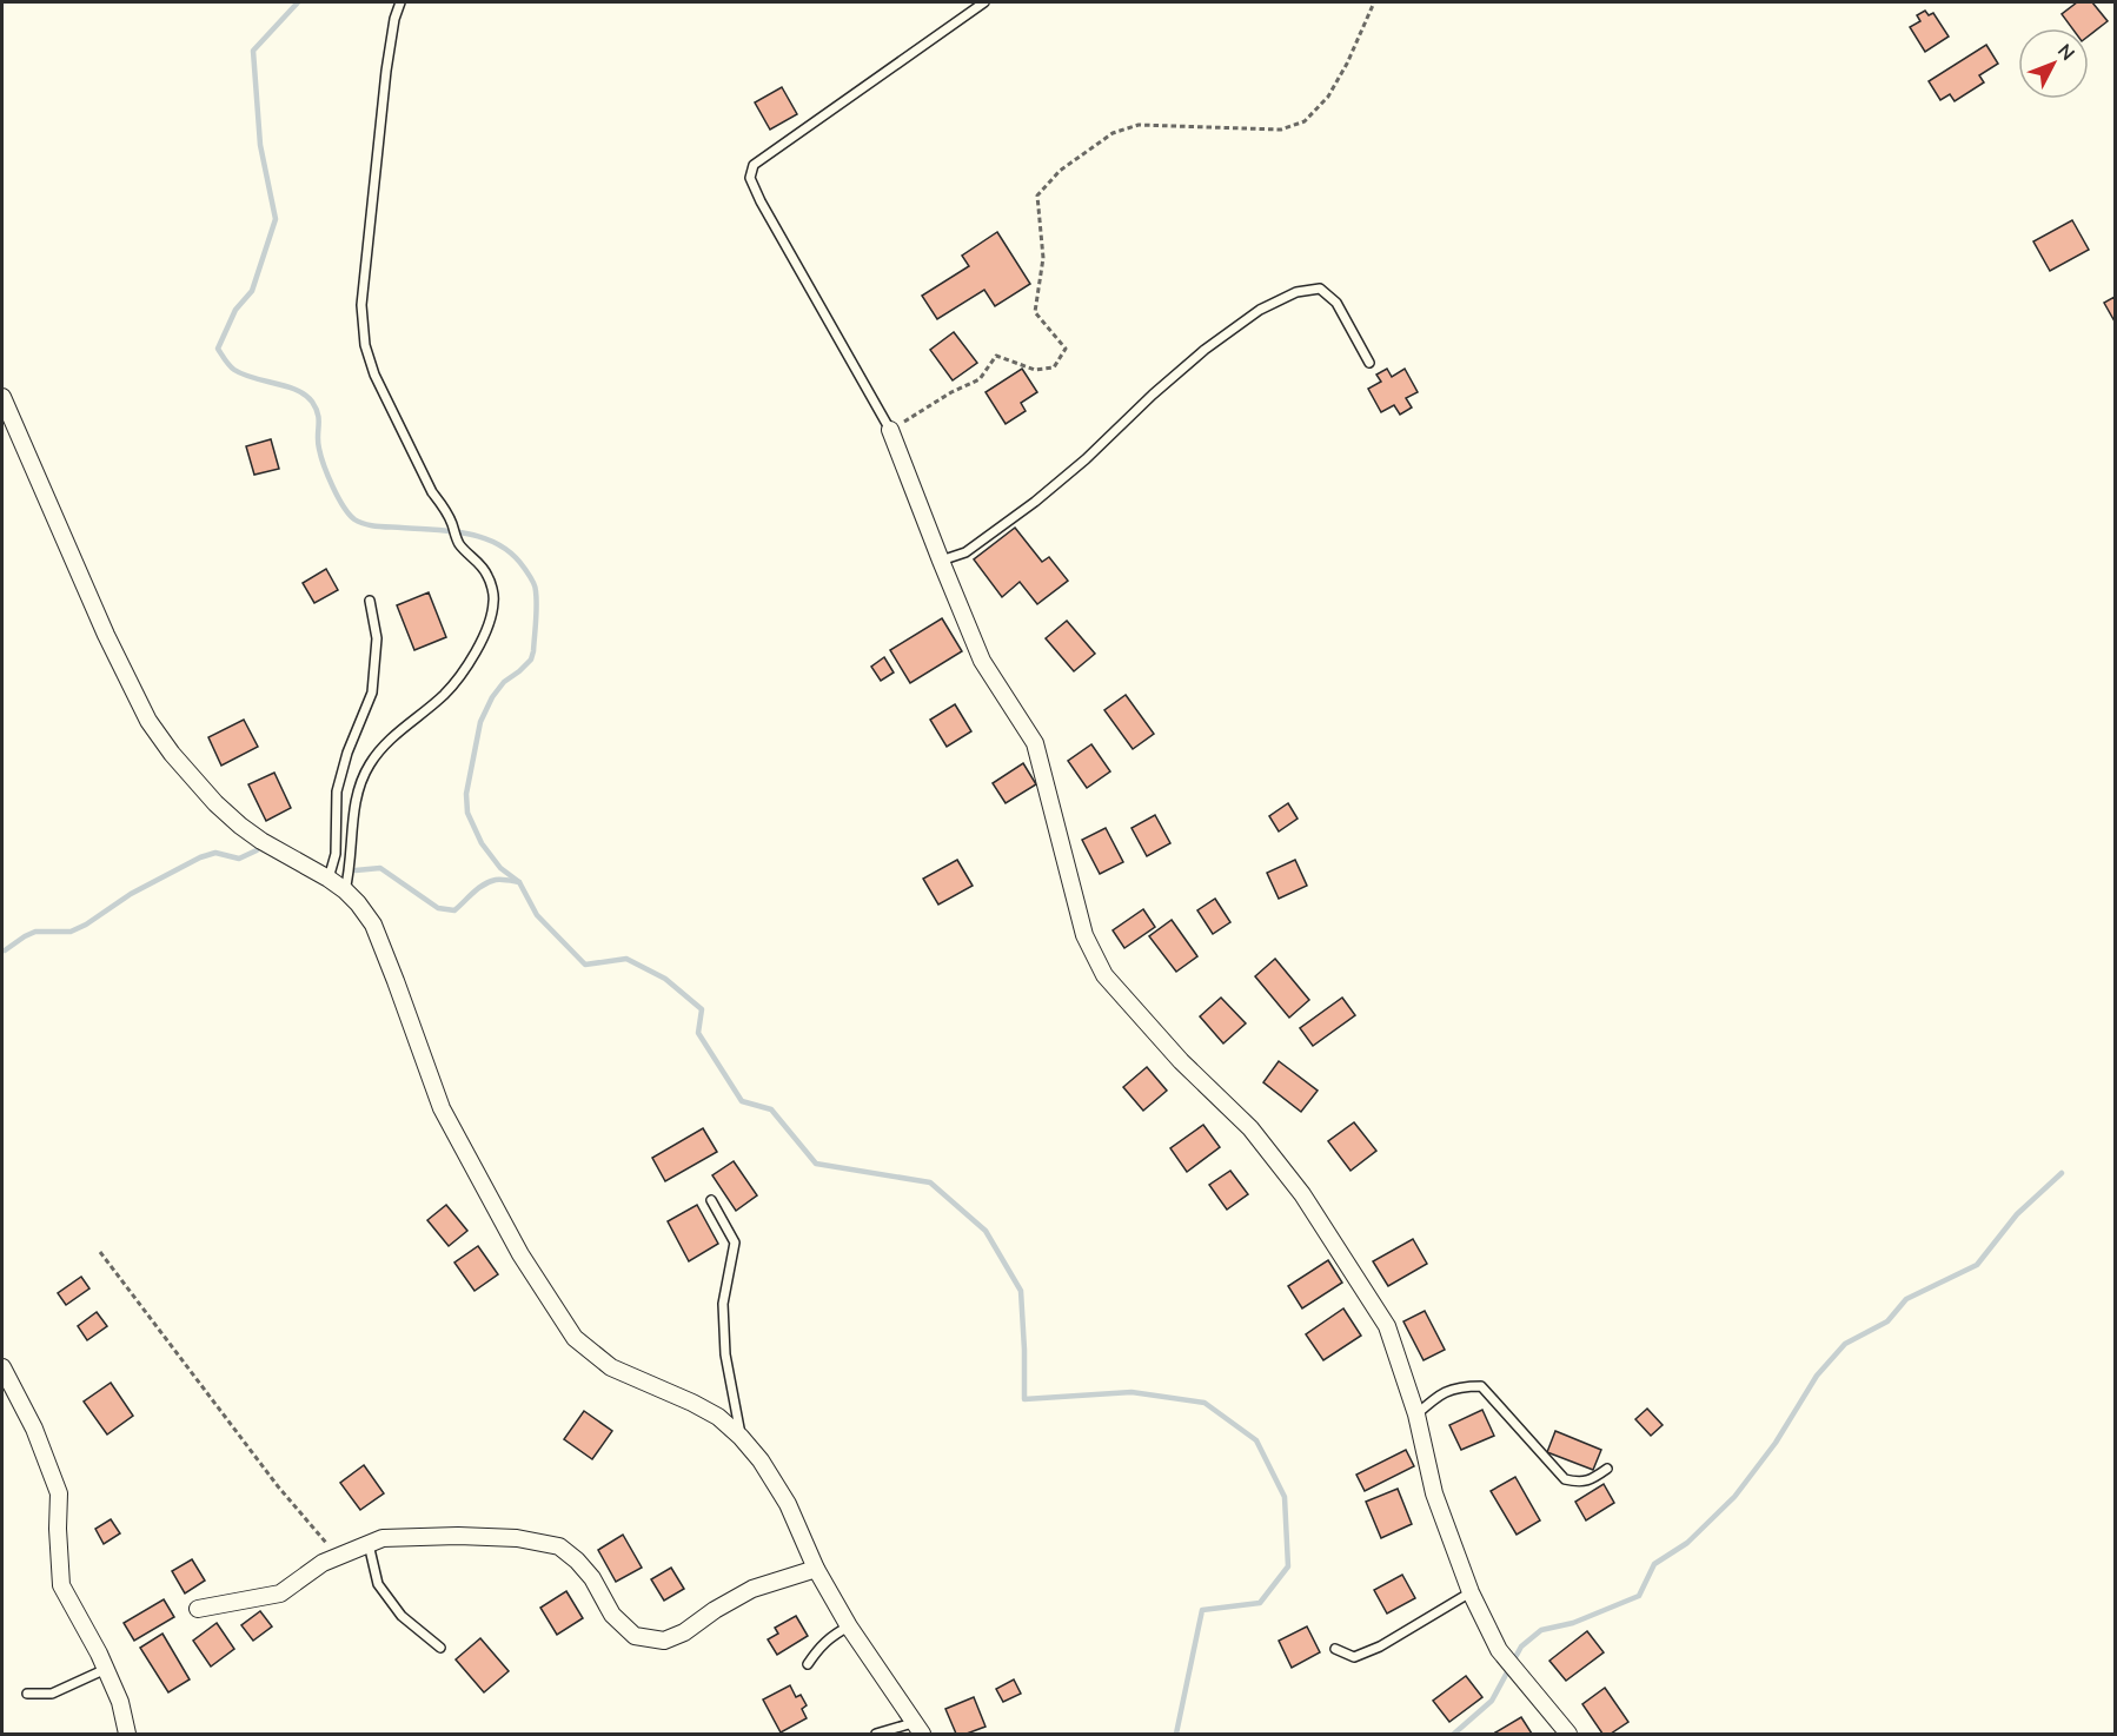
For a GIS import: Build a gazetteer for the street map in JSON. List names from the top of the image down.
{
  "north": "top right"
}
